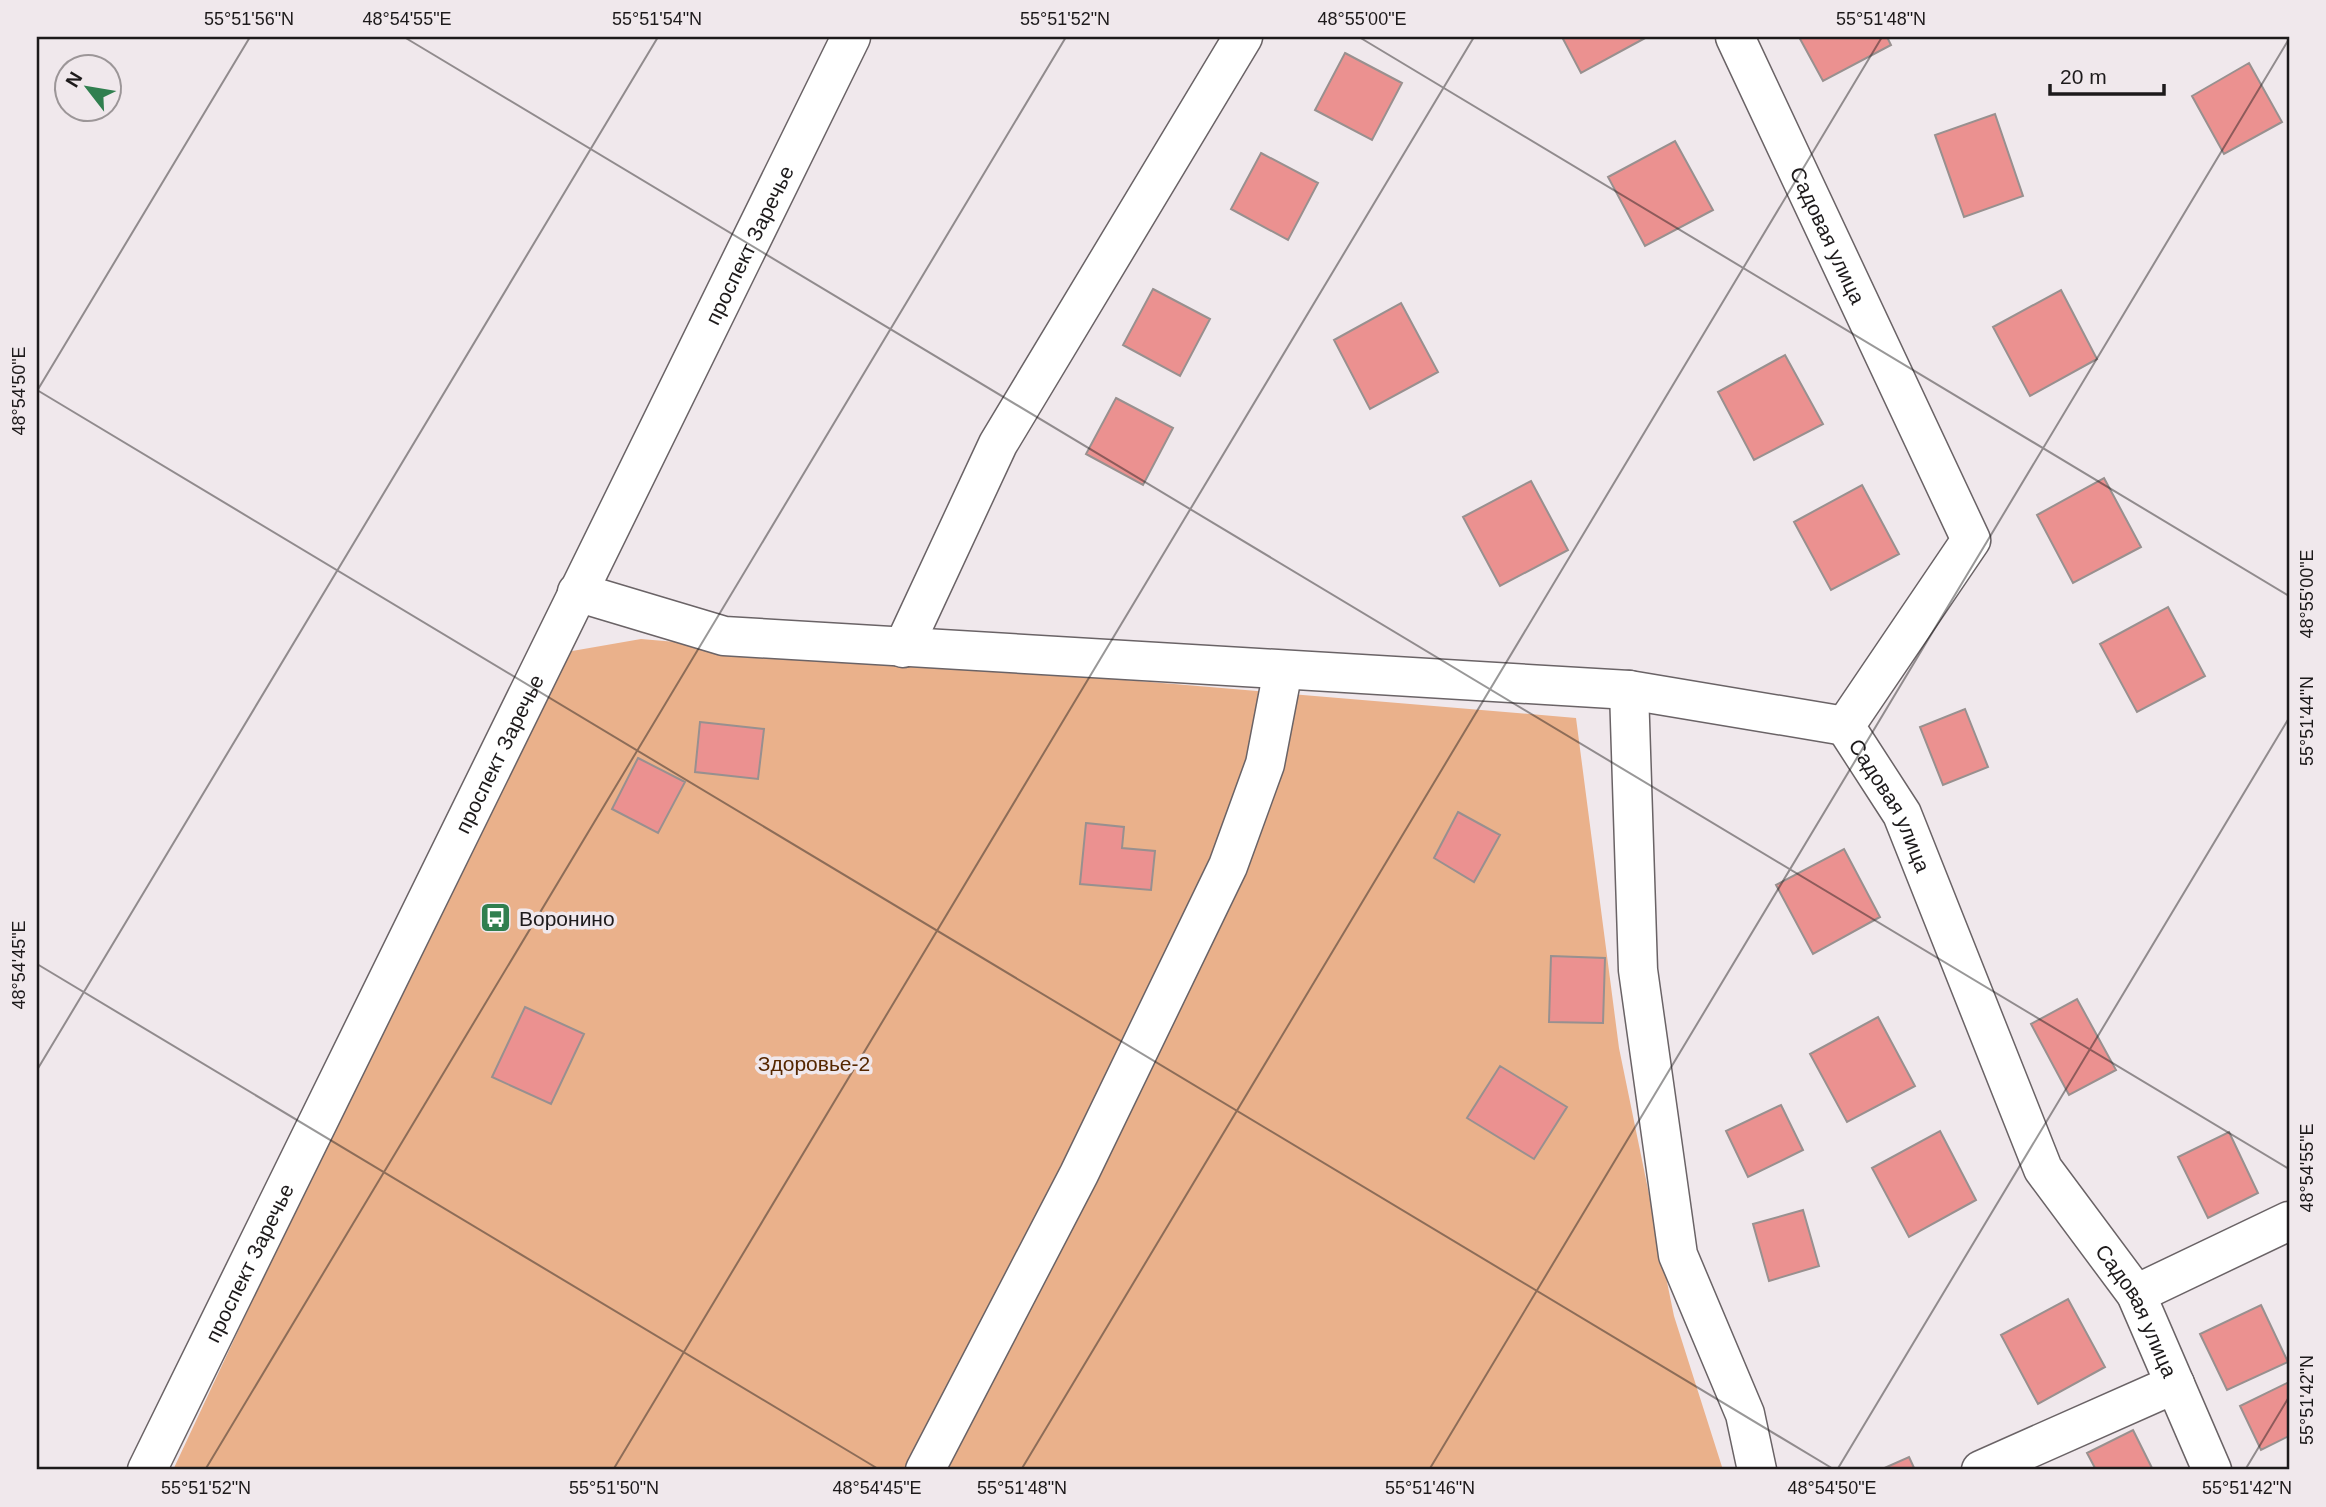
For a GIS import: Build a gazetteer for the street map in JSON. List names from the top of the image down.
{
  "streets": {
    "street": ["Садовая улица", "проспект Заречье"]
  },
  "parks": ["Здоровье-2"],
  "places": {
    "bus stop": ["Воронино"]
  },
  "scale_bar": "20 m",
  "north": "top left",
  "coordinates": [
    "55°51'56\"N",
    "48°54'55\"E",
    "55°51'54\"N",
    "55°51'52\"N",
    "48°55'00\"E",
    "55°51'48\"N",
    "48°54'50\"E",
    "55°51'44\"N",
    "48°54'45\"E",
    "55°51'42\"N",
    "55°51'50\"N",
    "55°51'46\"N"
  ]
}
